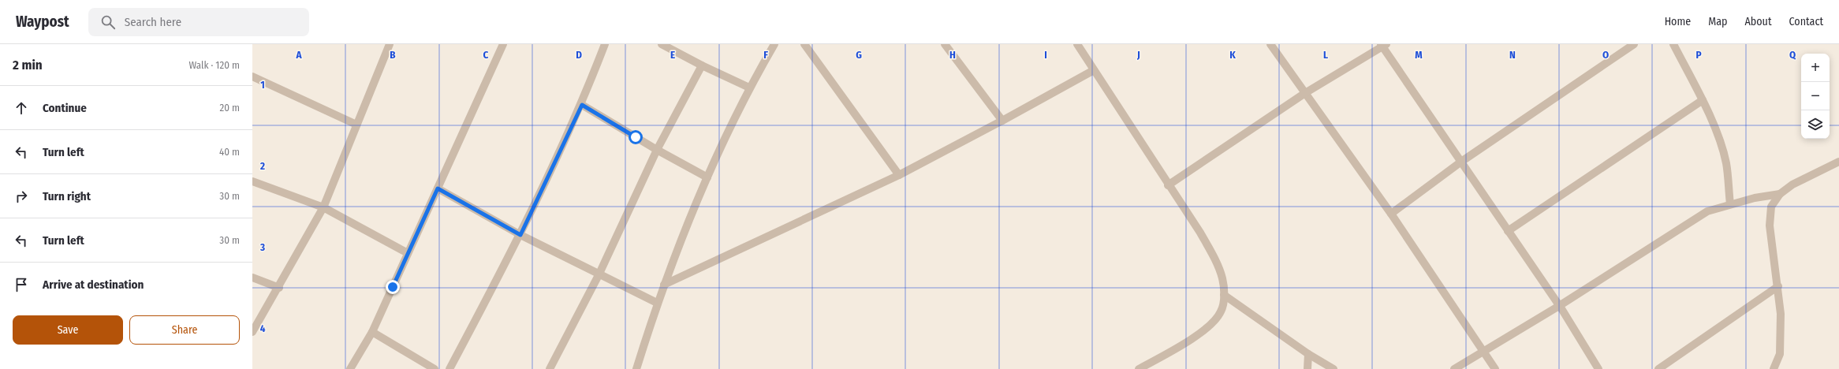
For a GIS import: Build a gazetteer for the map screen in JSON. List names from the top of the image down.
{
  "page": {
    "header": "Waypost",
    "search": "Search here",
    "nav": [
      "Home",
      "Map",
      "About",
      "Contact"
    ],
    "heading": ["2 min", "Walk · 120 m"],
    "map_buttons": ["+", "−"],
    "list": [
      ["Continue", "20 m"],
      ["Turn left", "40 m"],
      ["Turn right", "30 m"],
      ["Turn left", "30 m"],
      "Arrive at destination"
    ],
    "buttons": ["Save", "Share"]
  },
  "grid": {
    "columns": [
      "A",
      "B",
      "C",
      "D",
      "E",
      "F",
      "G",
      "H",
      "I",
      "J",
      "K",
      "L",
      "M",
      "N",
      "O",
      "P",
      "Q"
    ],
    "rows": [
      "1",
      "2",
      "3",
      "4"
    ]
  }
}
